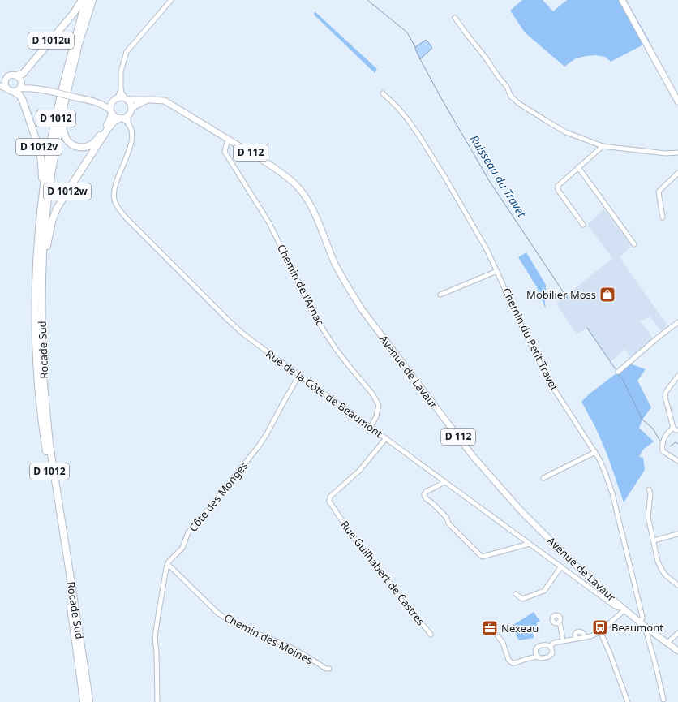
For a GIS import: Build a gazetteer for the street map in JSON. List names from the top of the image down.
{
  "streets": {
    "highway": [
      "D 1012u",
      "D 1012",
      "D 1012v",
      "D 1012w",
      "Rocade Sud"
    ],
    "main road": ["D 112", "Avenue de Lavaur"],
    "street": [
      "Chemin de l'Arnac",
      "Chemin du Petit Travet",
      "Rue de la Côte de Beaumont",
      "Côte des Monges",
      "Rue Guilhabert de Castres",
      "Chemin des Moines"
    ]
  },
  "crossings": [
    ["D 1012u", "D 1012v"],
    ["D 1012v", "Rocade Sud"],
    ["D 112", "D 1012w"],
    ["D 112", "Avenue de Lavaur"],
    ["D 112", "Rue de la Côte de Beaumont"],
    ["D 1012w", "Rocade Sud"],
    ["D 1012w", "Rue de la Côte de Beaumont"],
    ["Chemin de l'Arnac", "Avenue de Lavaur"],
    ["Chemin de l'Arnac", "Rue de la Côte de Beaumont"],
    ["Chemin du Petit Travet", "Avenue de Lavaur"],
    ["Avenue de Lavaur", "Rue de la Côte de Beaumont"],
    ["Rue de la Côte de Beaumont", "Côte des Monges"],
    ["Rue de la Côte de Beaumont", "Rue Guilhabert de Castres"],
    ["Côte des Monges", "Chemin des Moines"]
  ],
  "water": ["Ruisseau du Travet"],
  "places": {
    "shop": ["Mobilier Moss"],
    "bus stop": ["Beaumont"],
    "office": ["Nexeau"]
  }
}
